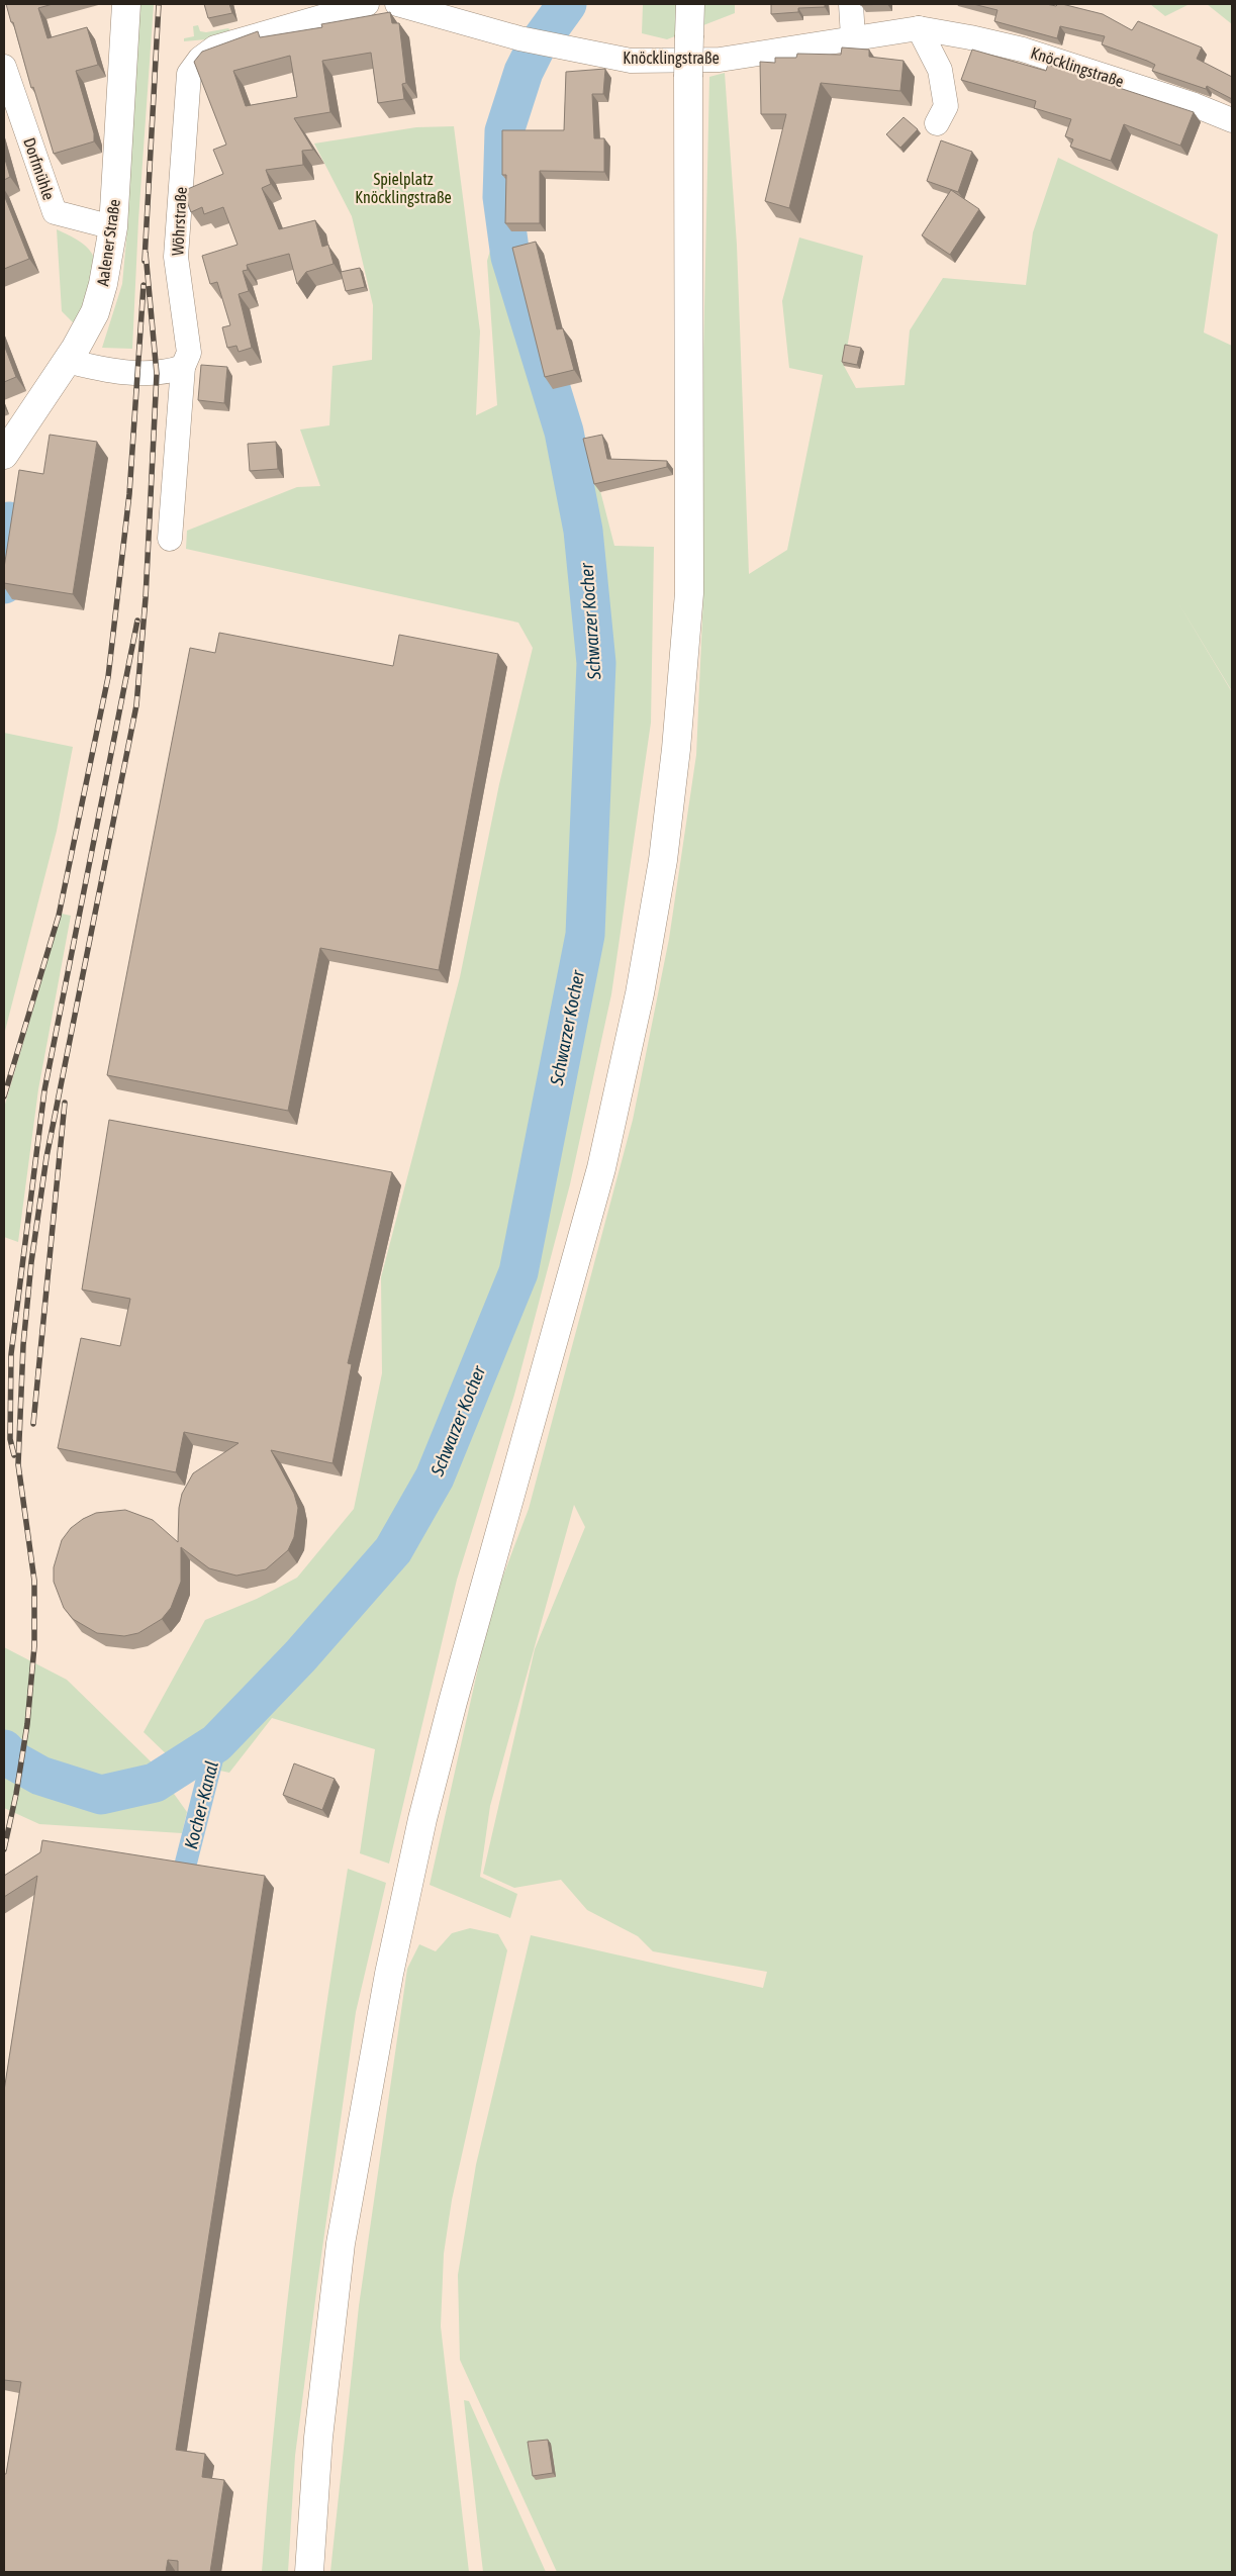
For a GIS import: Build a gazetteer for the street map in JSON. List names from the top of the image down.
{
  "streets": {
    "main road": ["Aalener Straße"],
    "street": ["Knöcklingstraße", "Dorfmühle", "Wöhrstraße"]
  },
  "crossings": [
    ["Dorfmühle", "Aalener Straße"]
  ],
  "water": ["Schwarzer Kocher", "Kocher-Kanal"],
  "parks": ["Spielplatz Knöcklingstraße"]
}
